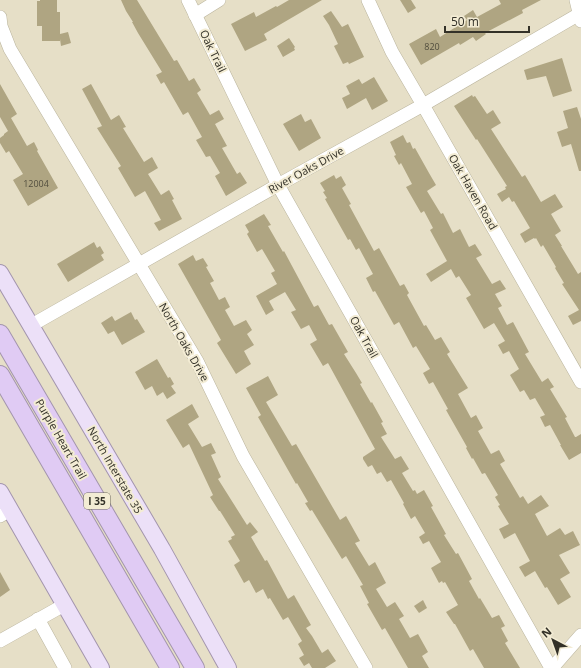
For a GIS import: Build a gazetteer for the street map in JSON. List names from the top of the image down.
{
  "streets": {
    "highway": ["Purple Heart Trail", "I 35"],
    "main road": ["North Interstate 35"],
    "street": [
      "Oak Trail",
      "River Oaks Drive",
      "Oak Haven Road",
      "North Oaks Drive"
    ]
  },
  "crossings": [
    ["Oak Trail", "River Oaks Drive"],
    ["River Oaks Drive", "Oak Haven Road"],
    ["River Oaks Drive", "North Oaks Drive"],
    ["River Oaks Drive", "North Interstate 35"]
  ],
  "house_numbers": ["820", "12004"],
  "scale_bar": "50 m",
  "north": "top left"
}
